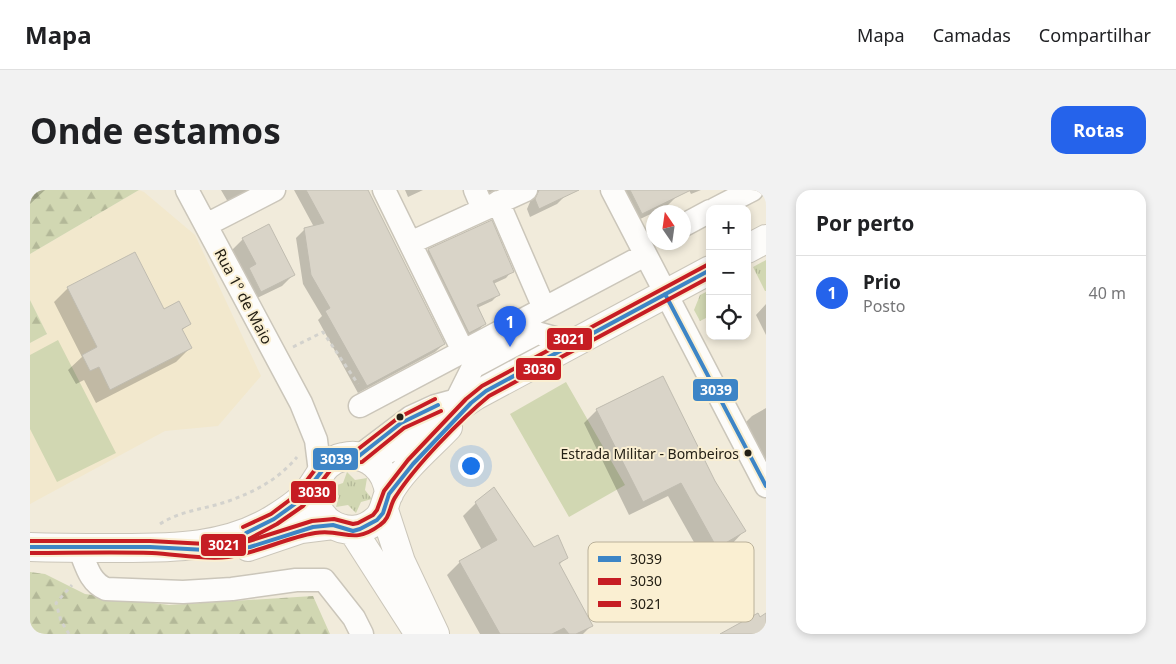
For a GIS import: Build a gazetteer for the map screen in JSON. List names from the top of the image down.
{
  "streets": {
    "street": ["Rua 1º de Maio"]
  },
  "places": ["Estrada Militar - Bombeiros"],
  "lines": ["transit line 3021", "transit line 3039", "transit line 3030"],
  "legend": ["3039", "3030", "3021"],
  "north": "top",
  "page": {
    "header": "Mapa",
    "nav": ["Mapa", "Camadas", "Compartilhar"],
    "buttons": "Rotas",
    "title": "Onde estamos",
    "heading": "Por perto",
    "map_buttons": ["+", "−"],
    "list": [
      {
        "mark": "1",
        "name": "Prio",
        "note": "Posto",
        "value": "40 m"
      }
    ],
    "pins": "1"
  }
}
